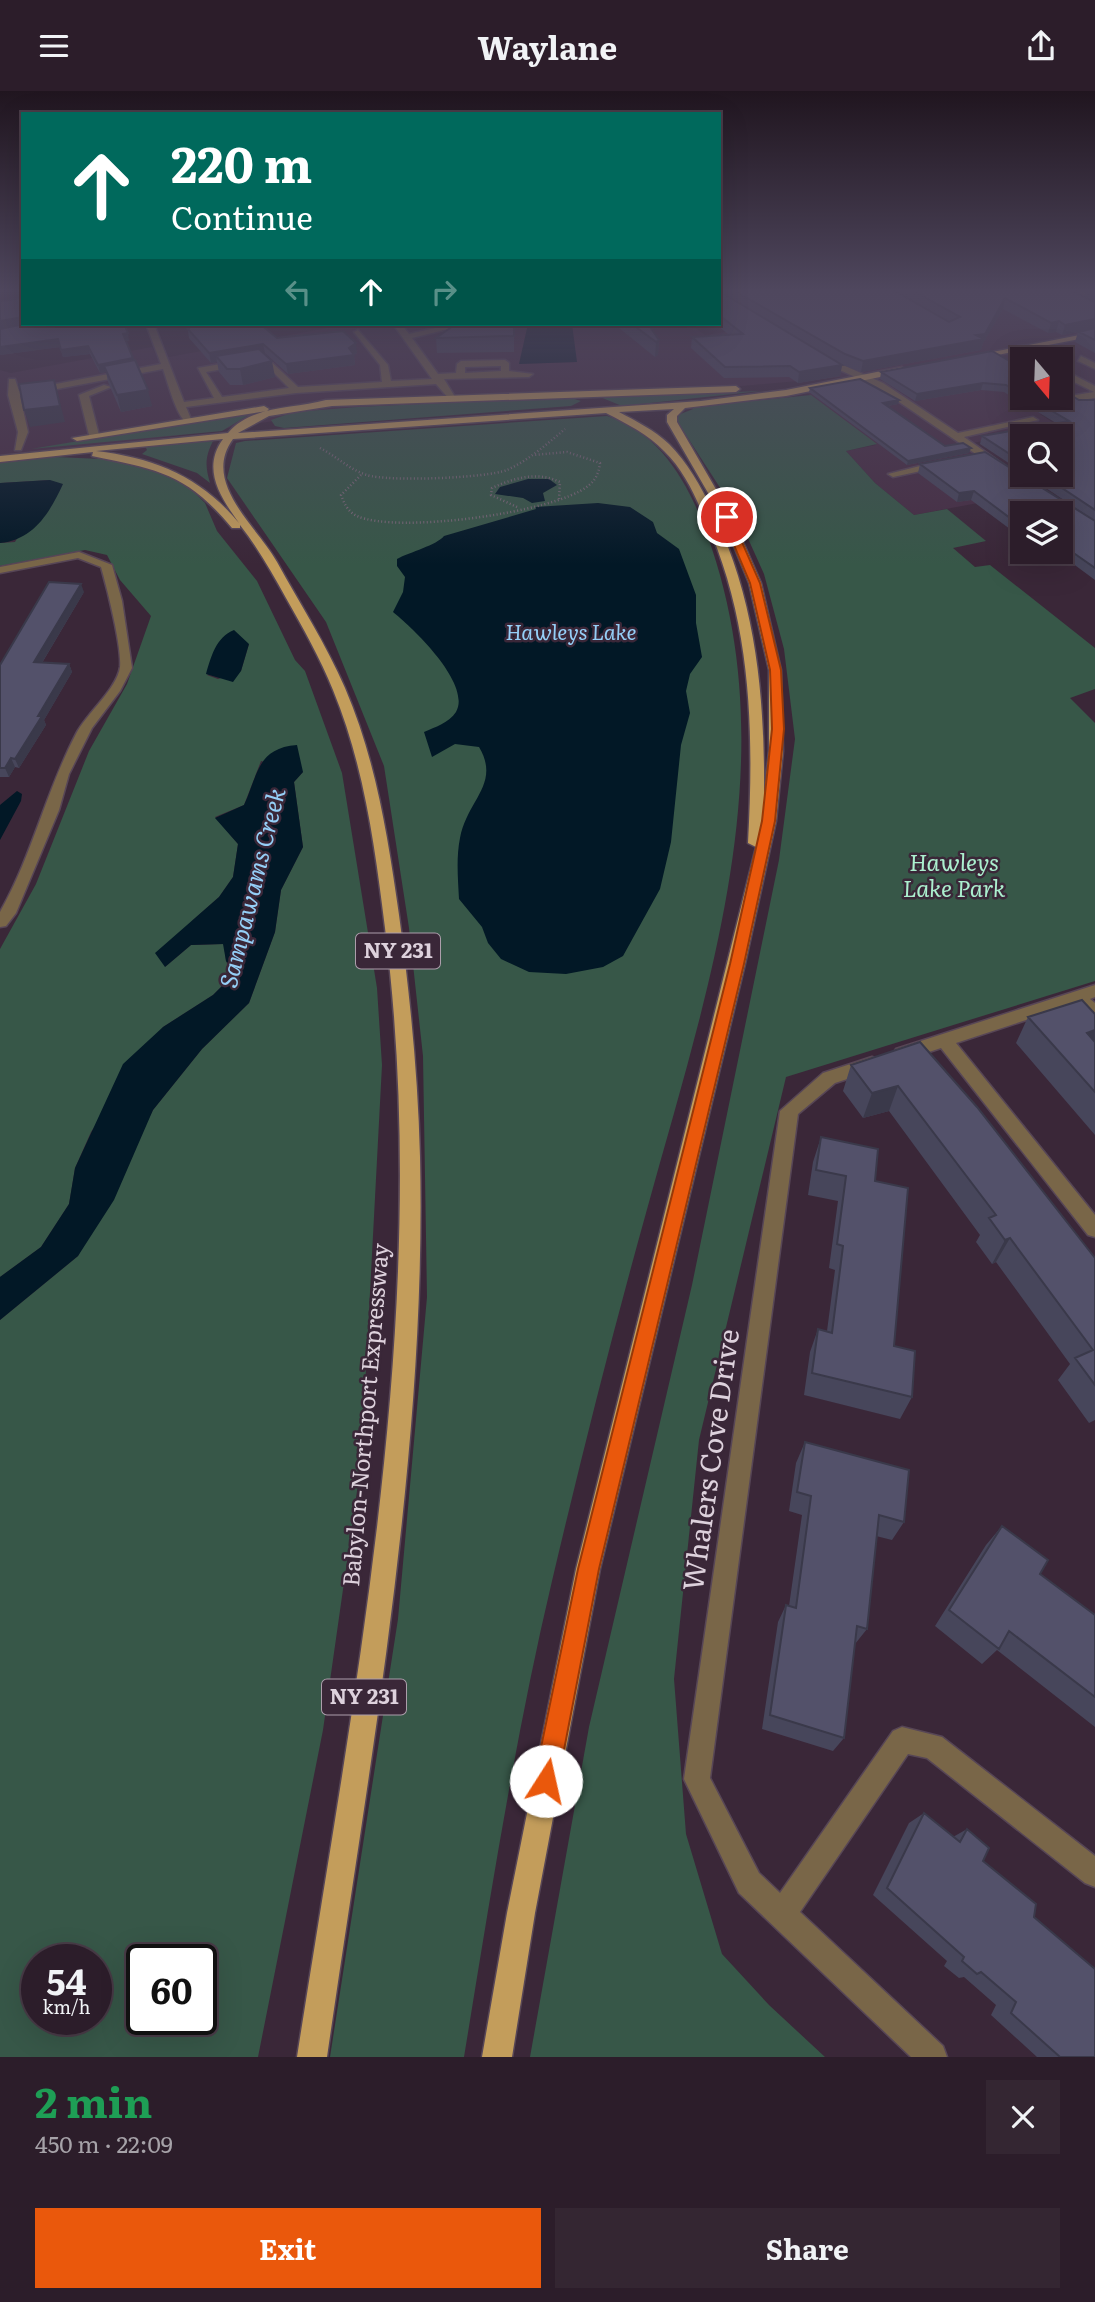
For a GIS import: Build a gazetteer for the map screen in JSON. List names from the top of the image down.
{
  "streets": {
    "main road": ["NY 231", "Babylon-Northport Expressway"],
    "street": ["Whalers Cove Drive"]
  },
  "water": ["Hawleys Lake", "Sampawams Creek"],
  "parks": ["Hawleys Lake Park"],
  "north": "bottom",
  "page": {
    "header": "Waylane",
    "turn": ["220 m", "Continue"],
    "speed": "54 km/h",
    "limit": "60",
    "heading": ["2 min", "450 m · 22:09"],
    "buttons": ["Exit", "Share"]
  }
}
